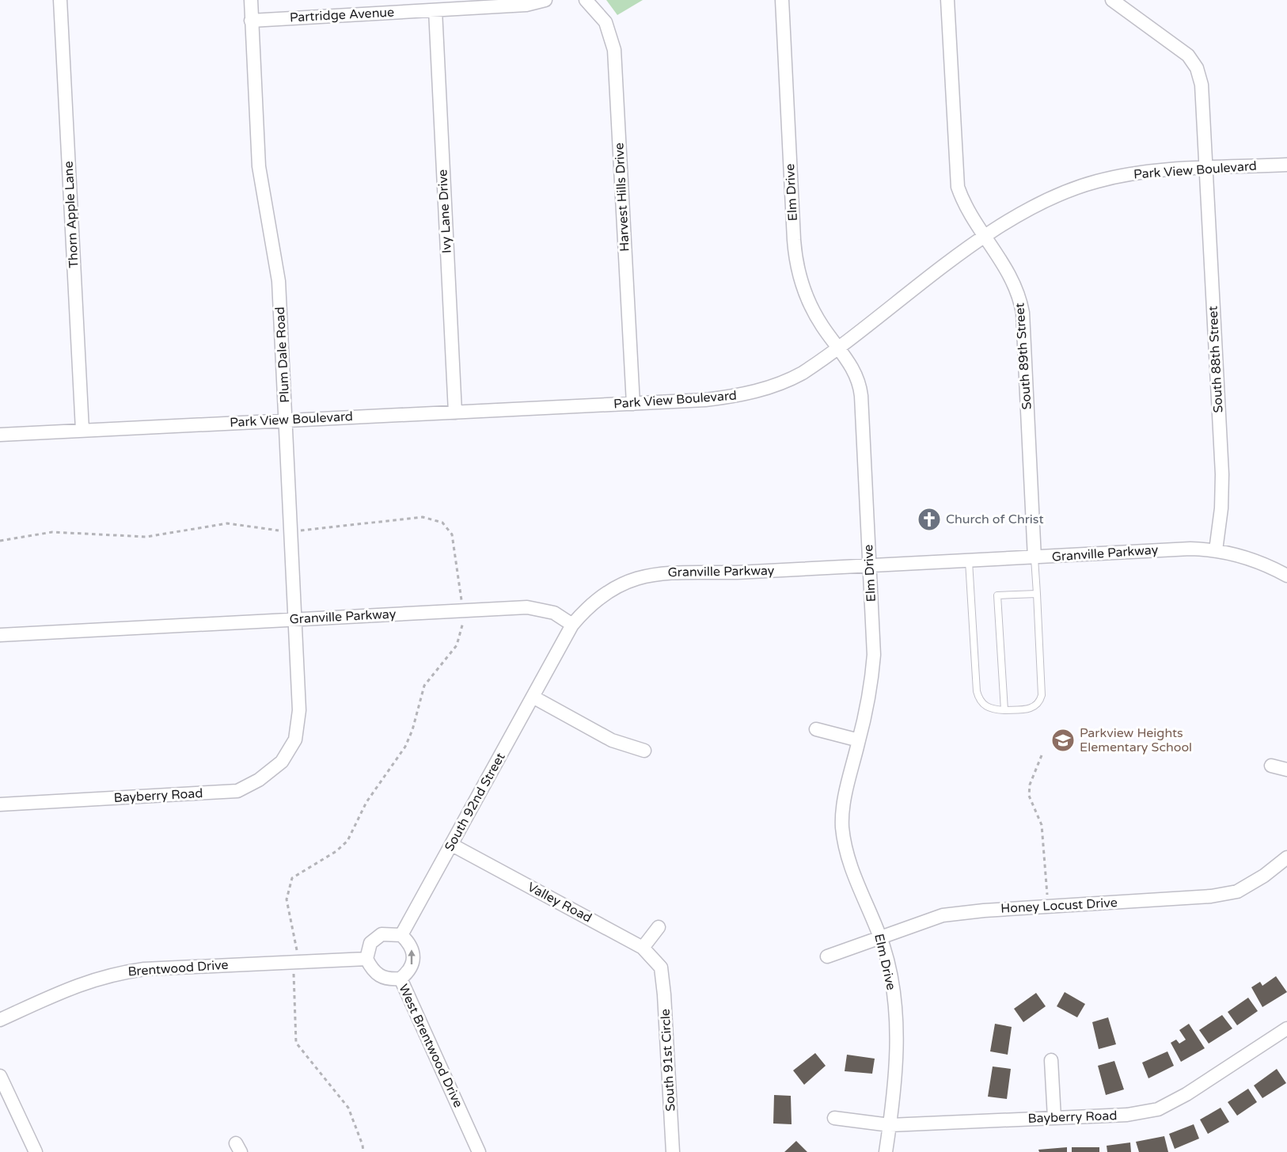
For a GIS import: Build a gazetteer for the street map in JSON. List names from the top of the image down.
{
  "streets": {
    "street": [
      "Partridge Avenue",
      "Park View Boulevard",
      "Elm Drive",
      "Harvest Hills Drive",
      "Ivy Lane Drive",
      "Thorn Apple Lane",
      "Plum Dale Road",
      "South 89th Street",
      "South 88th Street",
      "Granville Parkway",
      "Bayberry Road",
      "South 92nd Street",
      "Valley Road",
      "Honey Locust Drive",
      "Brentwood Drive",
      "West Brentwood Drive",
      "South 91st Circle"
    ]
  },
  "crossings": [
    ["Partridge Avenue", "Ivy Lane Drive"],
    ["Partridge Avenue", "Plum Dale Road"],
    ["Park View Boulevard", "Elm Drive"],
    ["Park View Boulevard", "Harvest Hills Drive"],
    ["Park View Boulevard", "Ivy Lane Drive"],
    ["Park View Boulevard", "Thorn Apple Lane"],
    ["Park View Boulevard", "Plum Dale Road"],
    ["Park View Boulevard", "South 89th Street"],
    ["Park View Boulevard", "South 88th Street"],
    ["Elm Drive", "Granville Parkway"],
    ["Elm Drive", "Bayberry Road"],
    ["Elm Drive", "Honey Locust Drive"],
    ["Plum Dale Road", "Granville Parkway"],
    ["Plum Dale Road", "Bayberry Road"],
    ["South 89th Street", "Granville Parkway"],
    ["South 88th Street", "Granville Parkway"],
    ["Granville Parkway", "South 92nd Street"],
    ["South 92nd Street", "Valley Road"],
    ["South 92nd Street", "Brentwood Drive"],
    ["South 92nd Street", "West Brentwood Drive"],
    ["Valley Road", "South 91st Circle"],
    ["Brentwood Drive", "West Brentwood Drive"]
  ],
  "places": {
    "church": ["Church of Christ"],
    "school or university": ["Parkview Heights Elementary School"]
  }
}
